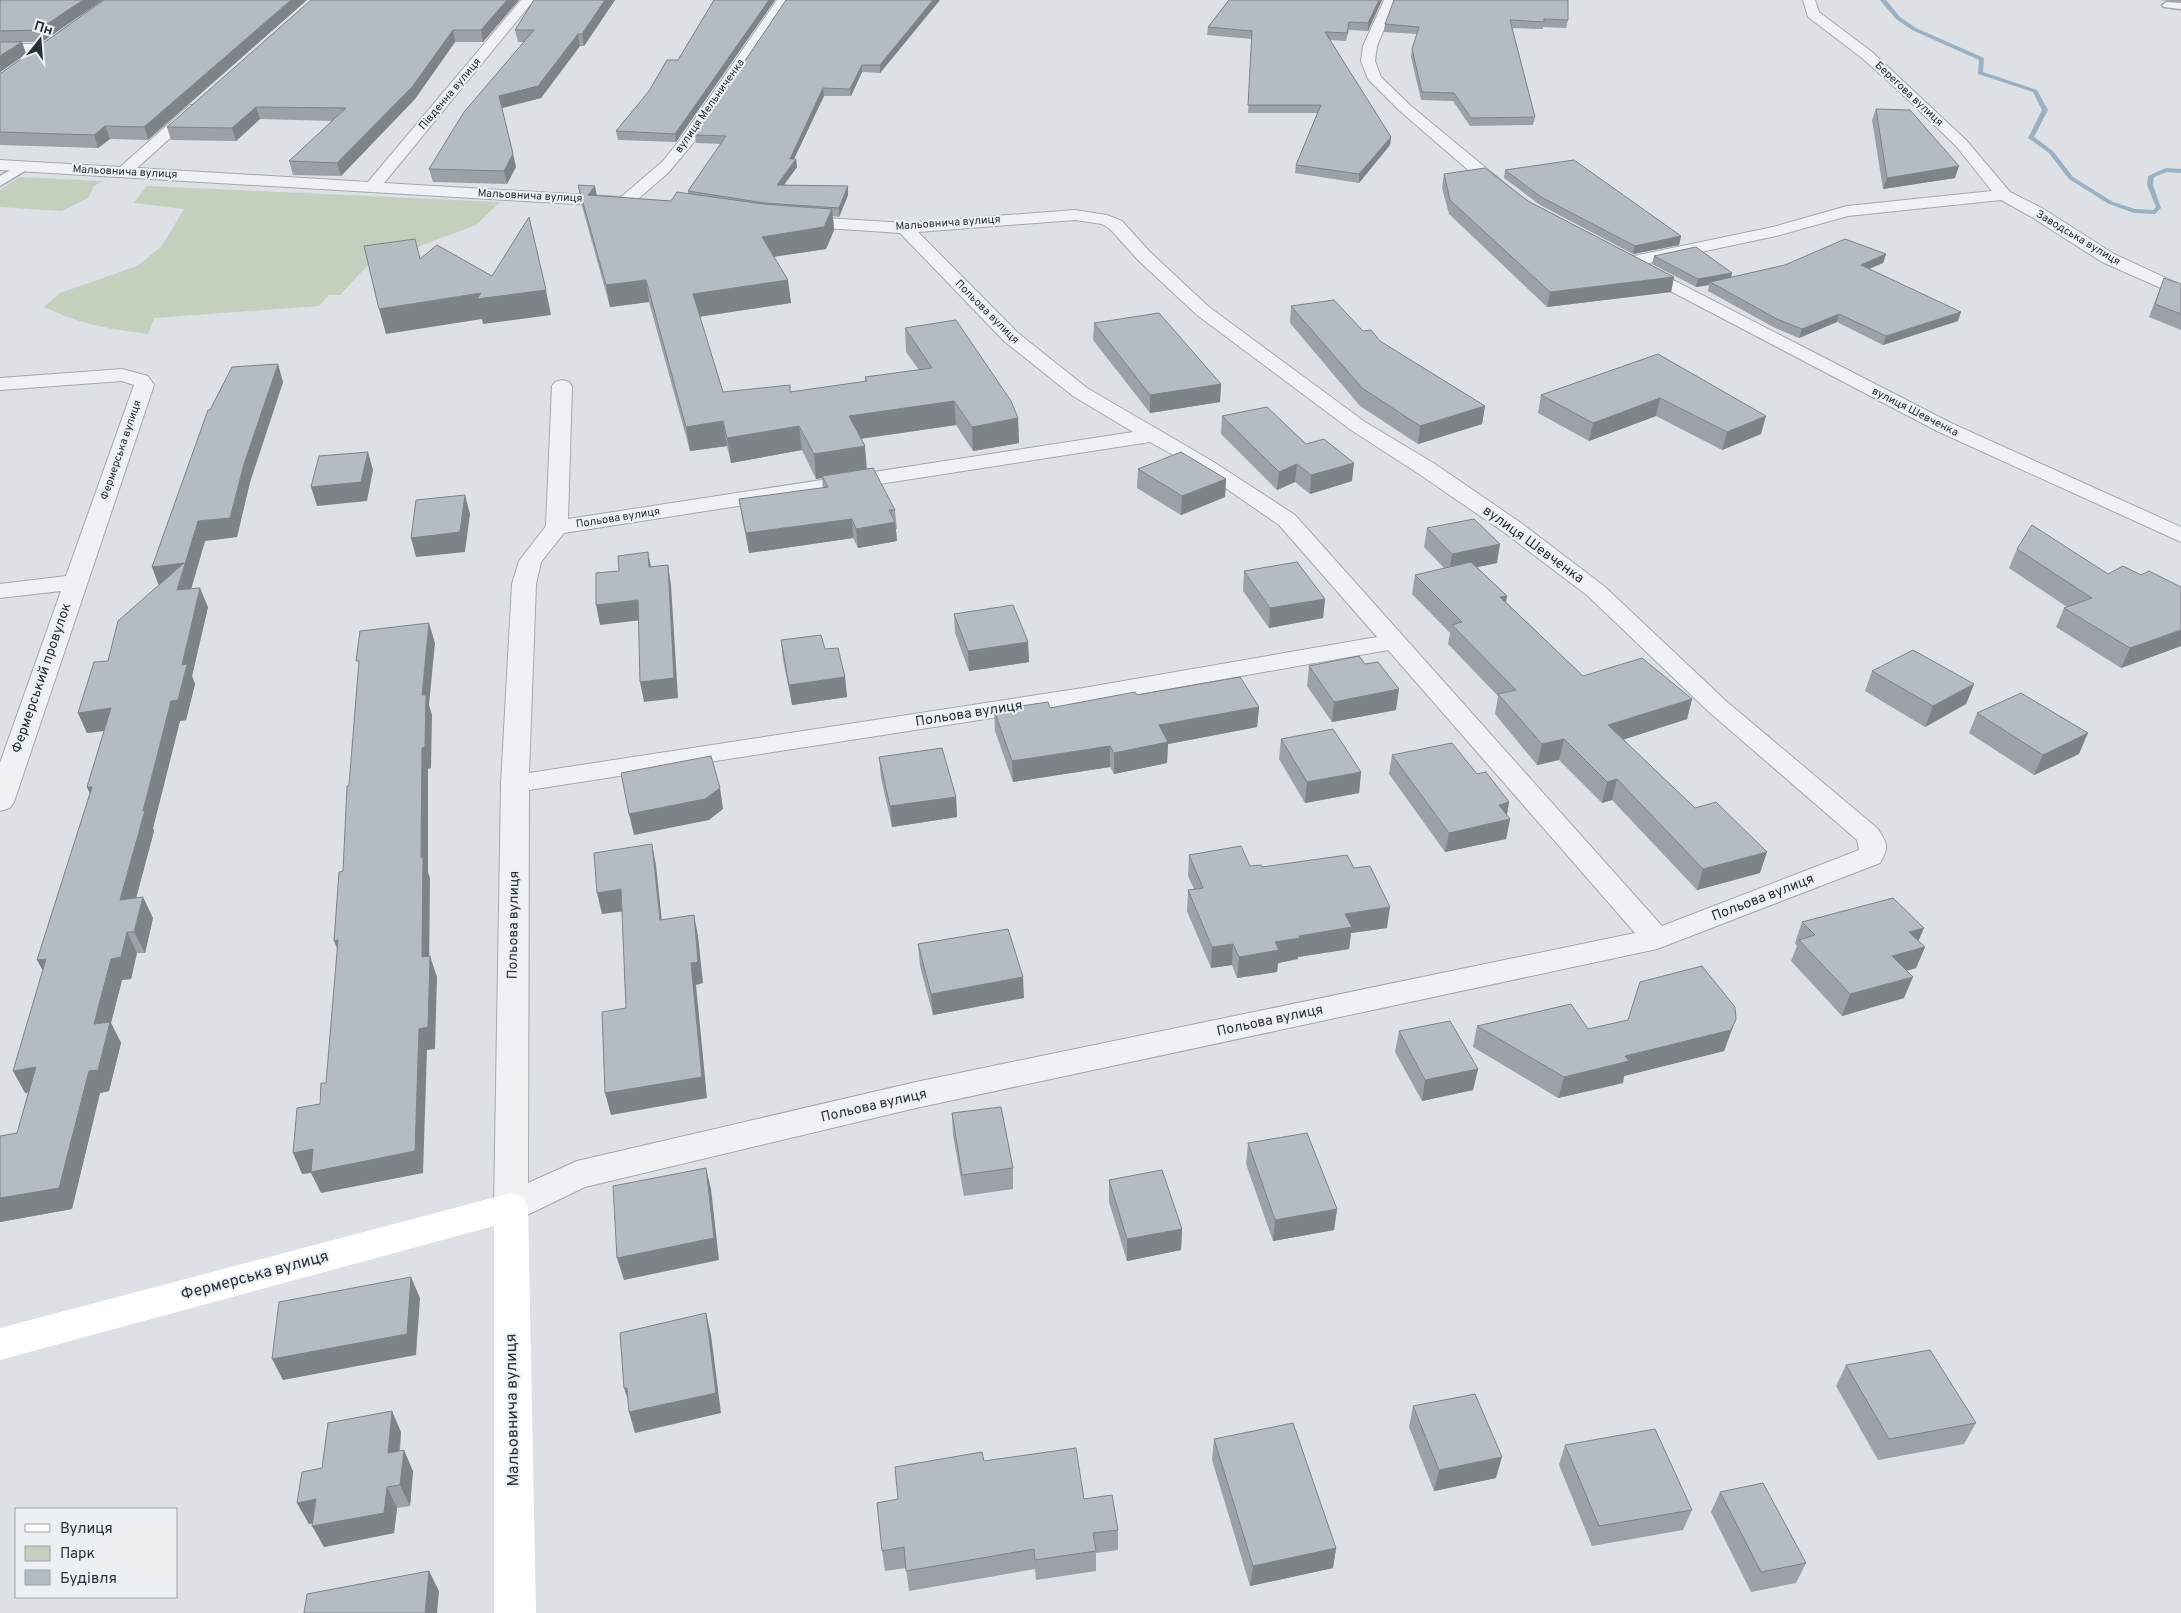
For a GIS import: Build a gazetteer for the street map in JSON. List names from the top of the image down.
{
  "streets": {
    "main road": ["Мальовнича вулиця", "Фермерська вулиця"],
    "street": [
      "Південна вулиця",
      "Берегова вулиця",
      "вулиця Мельниченка",
      "Заводська вулиця",
      "Польова вулиця",
      "вулиця Шевченка",
      "Фермерський провулок"
    ]
  },
  "crossings": [
    ["Південна вулиця", "Мальовнича вулиця"],
    ["Берегова вулиця", "Заводська вулиця"],
    ["Берегова вулиця", "вулиця Шевченка"],
    ["вулиця Мельниченка", "Мальовнича вулиця"],
    ["Мальовнича вулиця", "Польова вулиця"],
    ["Мальовнича вулиця", "вулиця Шевченка"],
    ["Мальовнича вулиця", "Фермерська вулиця"],
    ["Заводська вулиця", "вулиця Шевченка"],
    ["Польова вулиця", "вулиця Шевченка"],
    ["Польова вулиця", "Фермерська вулиця"],
    ["Фермерська вулиця", "Фермерський провулок"]
  ],
  "legend": ["Вулиця", "Парк", "Будівля"],
  "north": "top"
}
